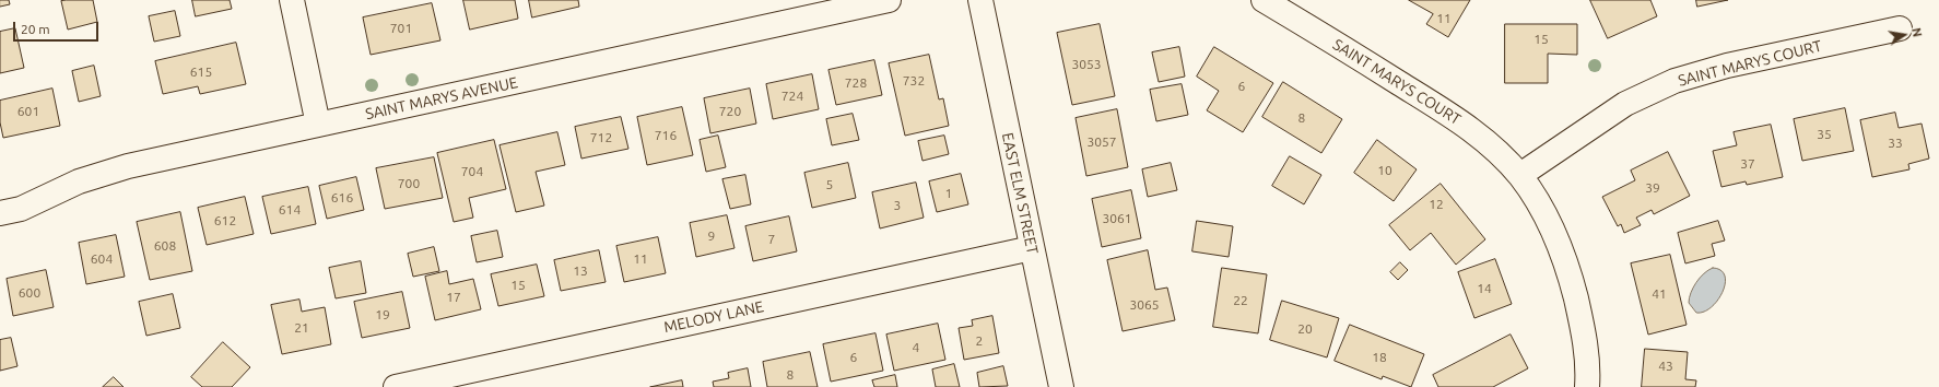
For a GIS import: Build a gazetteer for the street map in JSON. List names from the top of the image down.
{
  "streets": {
    "street": [
      "SAINT MARYS COURT",
      "SAINT MARYS AVENUE",
      "EAST ELM STREET",
      "MELODY LANE"
    ]
  },
  "crossings": [
    ["EAST ELM STREET", "MELODY LANE"]
  ],
  "house_numbers": [
    "11",
    "701",
    "15",
    "3053",
    "615",
    "732",
    "728",
    "6",
    "724",
    "601",
    "720",
    "8",
    "35",
    "716",
    "712",
    "3057",
    "33",
    "37",
    "10",
    "704",
    "700",
    "5",
    "39",
    "1",
    "616",
    "12",
    "3",
    "614",
    "3061",
    "612",
    "9",
    "7",
    "608",
    "604",
    "11",
    "13",
    "15",
    "14",
    "600",
    "41",
    "17",
    "22",
    "3065",
    "19",
    "21",
    "20",
    "2",
    "4",
    "6",
    "18",
    "43",
    "8"
  ],
  "scale_bar": "20 m",
  "north": "right"
}
